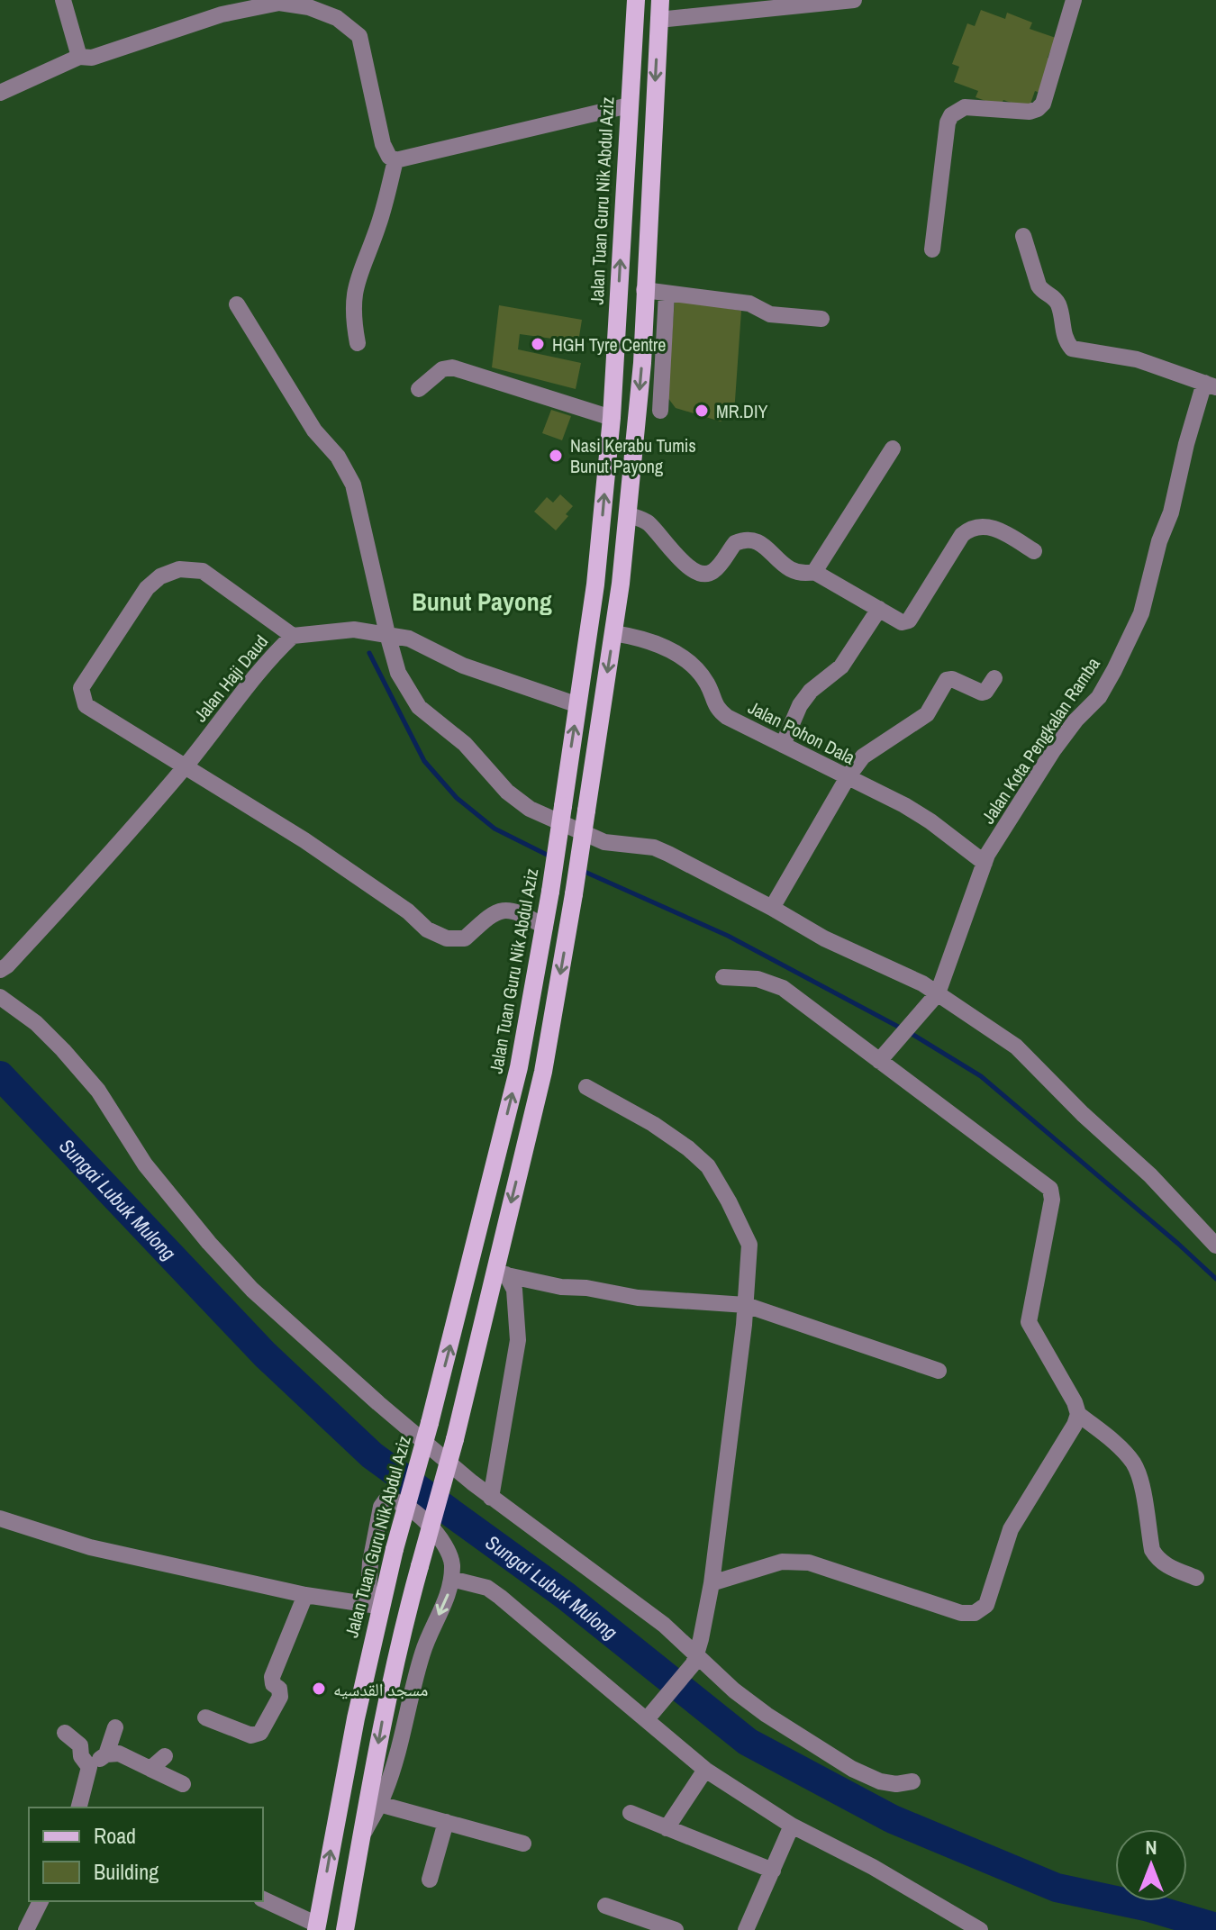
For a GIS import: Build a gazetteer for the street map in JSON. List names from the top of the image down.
{
  "streets": {
    "main road": ["Jalan Tuan Guru Nik Abdul Aziz"],
    "street": ["Jalan Haji Daud", "Jalan Pohon Dala", "Jalan Kota Pengkalan Ramba"]
  },
  "crossings": [
    ["Jalan Tuan Guru Nik Abdul Aziz", "Jalan Haji Daud"],
    ["Jalan Pohon Dala", "Jalan Kota Pengkalan Ramba"]
  ],
  "districts": ["Bunut Payong"],
  "water": ["Sungai Lubuk Mulong"],
  "places": [
    "HGH Tyre Centre",
    "MR.DIY",
    "Nasi Kerabu Tumis Bunut Payong",
    "مسجد القدسيه"
  ],
  "legend": ["Road", "Building"],
  "north": "top"
}
